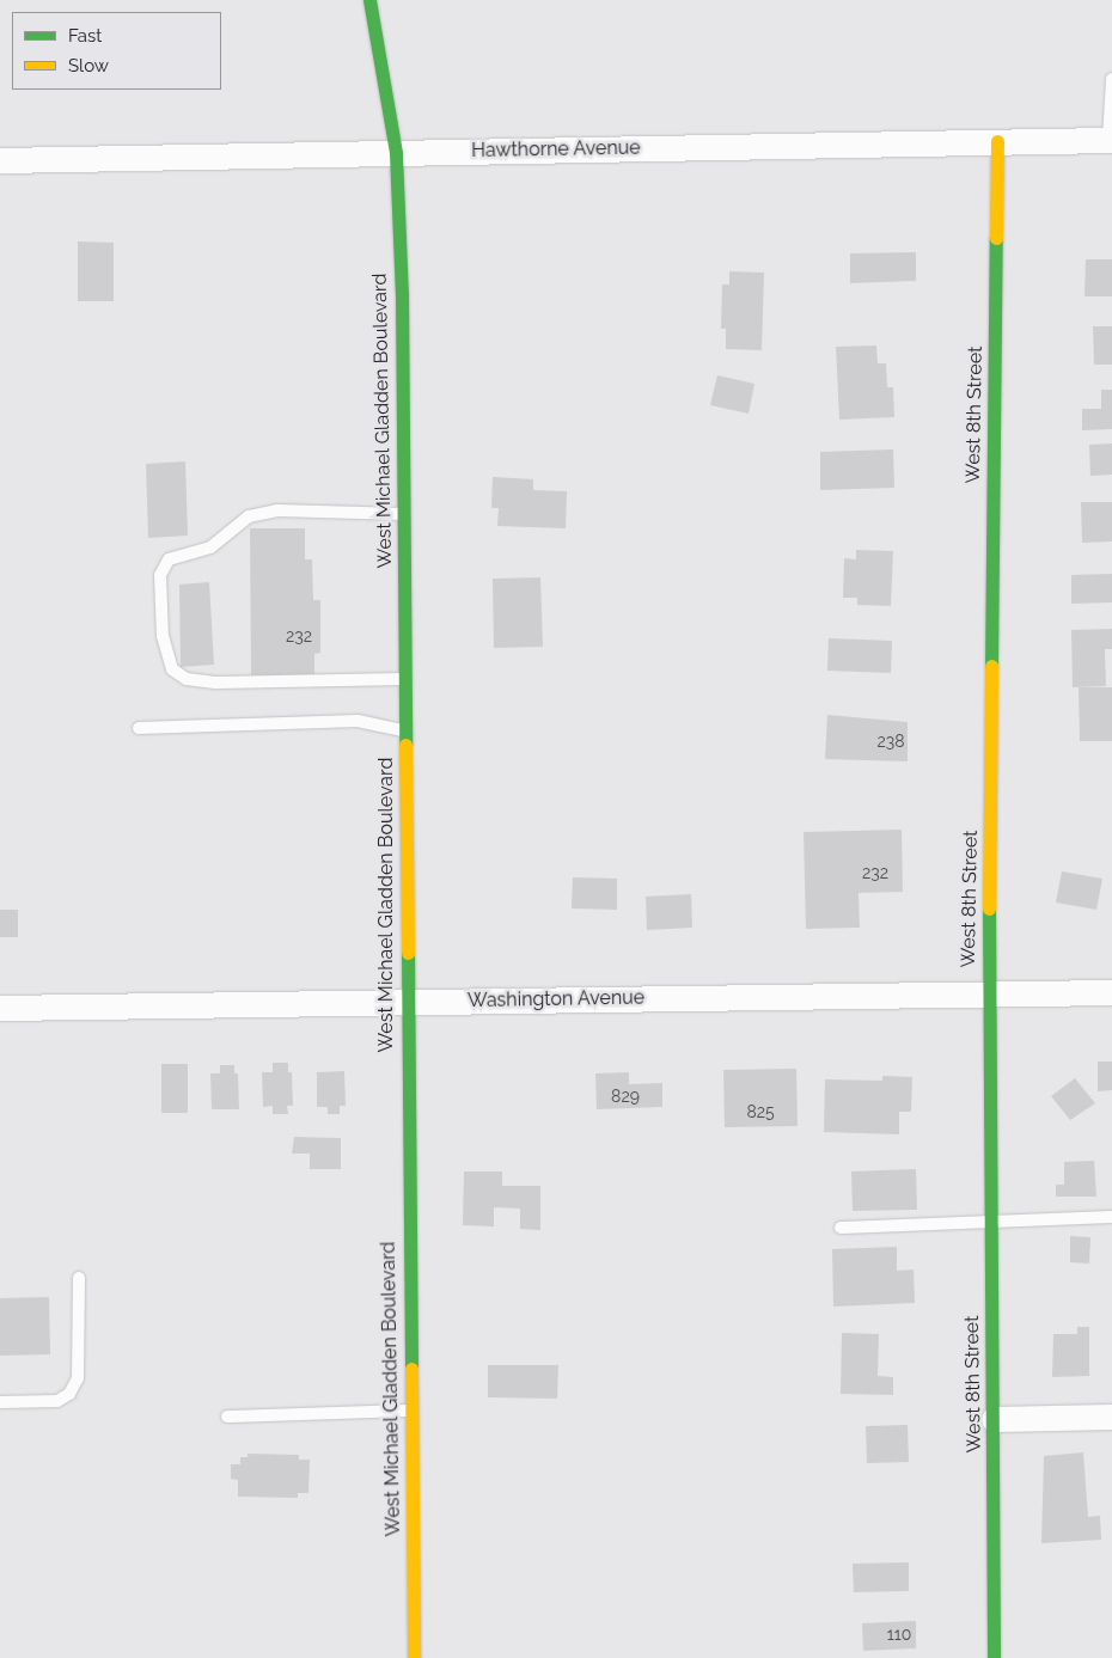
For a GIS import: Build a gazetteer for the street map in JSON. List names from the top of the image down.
{
  "streets": {
    "main road": ["West 8th Street", "West Michael Gladden Boulevard"],
    "street": ["Hawthorne Avenue", "Washington Avenue"]
  },
  "crossings": [
    ["Hawthorne Avenue", "West 8th Street"],
    ["Hawthorne Avenue", "West Michael Gladden Boulevard"],
    ["West 8th Street", "Washington Avenue"],
    ["West Michael Gladden Boulevard", "Washington Avenue"]
  ],
  "house_numbers": [
    "232",
    "238",
    "232",
    "829",
    "825",
    "110"
  ],
  "legend": ["Fast", "Slow"]
}
